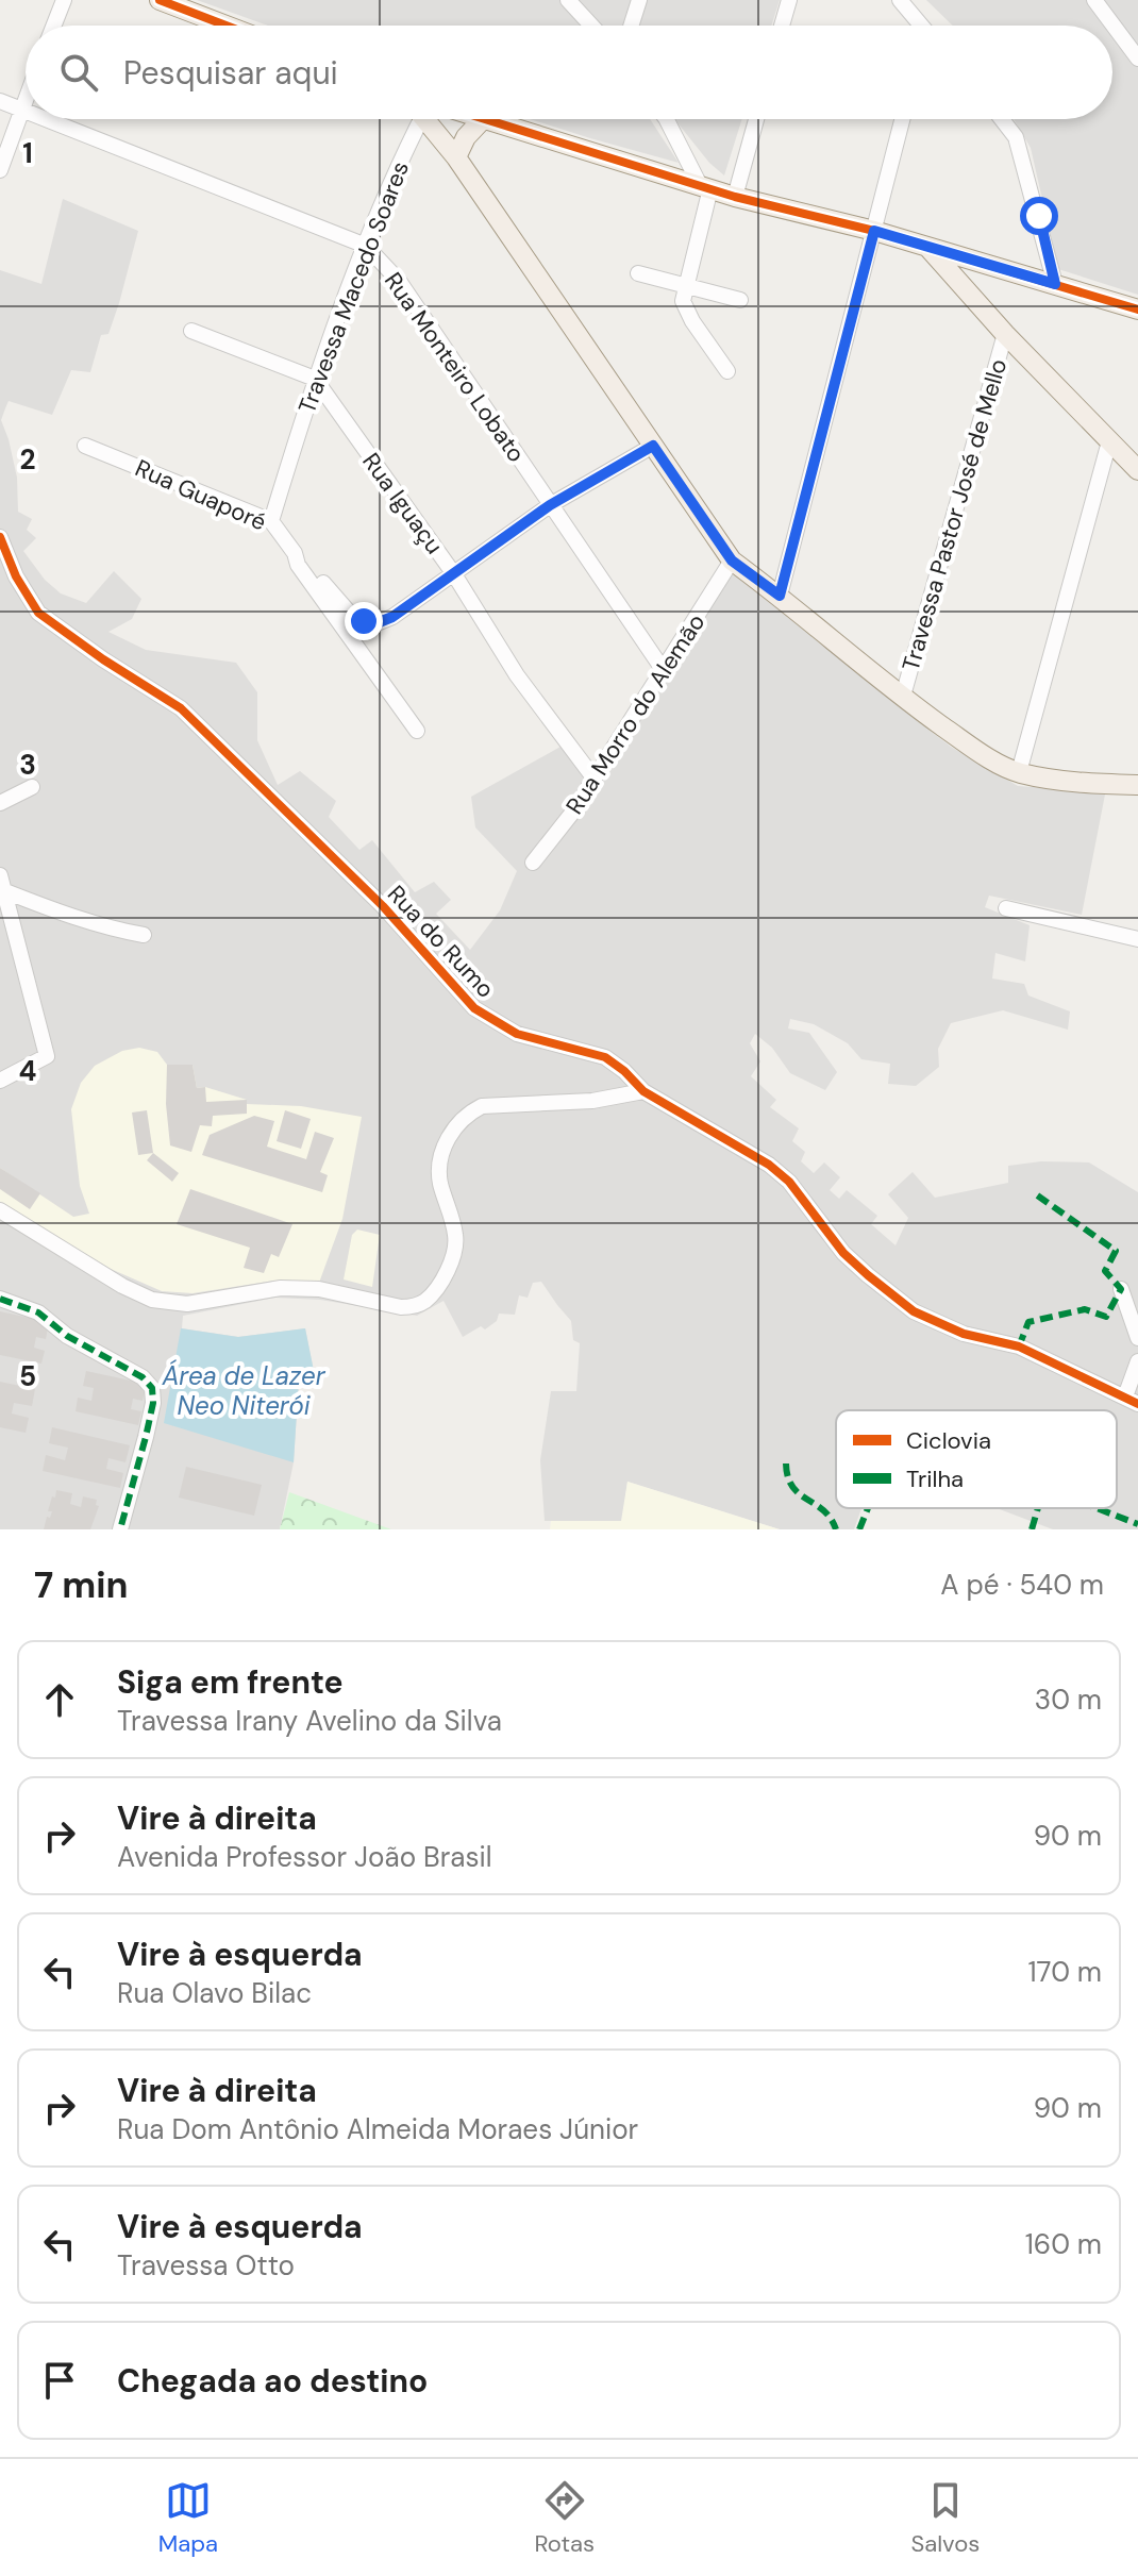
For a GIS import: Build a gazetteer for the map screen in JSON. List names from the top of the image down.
{
  "streets": {
    "street": [
      "Travessa Macedo Soares",
      "Rua Monteiro Lobato",
      "Rua Guaporé",
      "Rua Iguaçu",
      "Travessa Pastor José de Mello",
      "Rua Morro do Alemão",
      "Rua do Rumo"
    ]
  },
  "crossings": [
    ["Travessa Macedo Soares", "Rua Monteiro Lobato"],
    ["Travessa Macedo Soares", "Rua Guaporé"],
    ["Travessa Macedo Soares", "Rua Iguaçu"],
    ["Rua Monteiro Lobato", "Rua Morro do Alemão"],
    ["Rua Iguaçu", "Rua Morro do Alemão"]
  ],
  "water": ["Área de Lazer Neo Niterói"],
  "legend": ["Ciclovia", "Trilha"],
  "page": {
    "search": "Pesquisar aqui",
    "heading": ["7 min", "A pé · 540 m"],
    "list": [
      ["Siga em frente", "Travessa Irany Avelino da Silva", "30 m"],
      ["Vire à direita", "Avenida Professor João Brasil", "90 m"],
      ["Vire à esquerda", "Rua Olavo Bilac", "170 m"],
      ["Vire à direita", "Rua Dom Antônio Almeida Moraes Júnior", "90 m"],
      ["Vire à esquerda", "Travessa Otto", "160 m"],
      "Chegada ao destino"
    ],
    "nav": ["Mapa", "Rotas", "Salvos"]
  },
  "grid": {
    "rows": [
      "1",
      "2",
      "3",
      "4",
      "5"
    ]
  }
}
